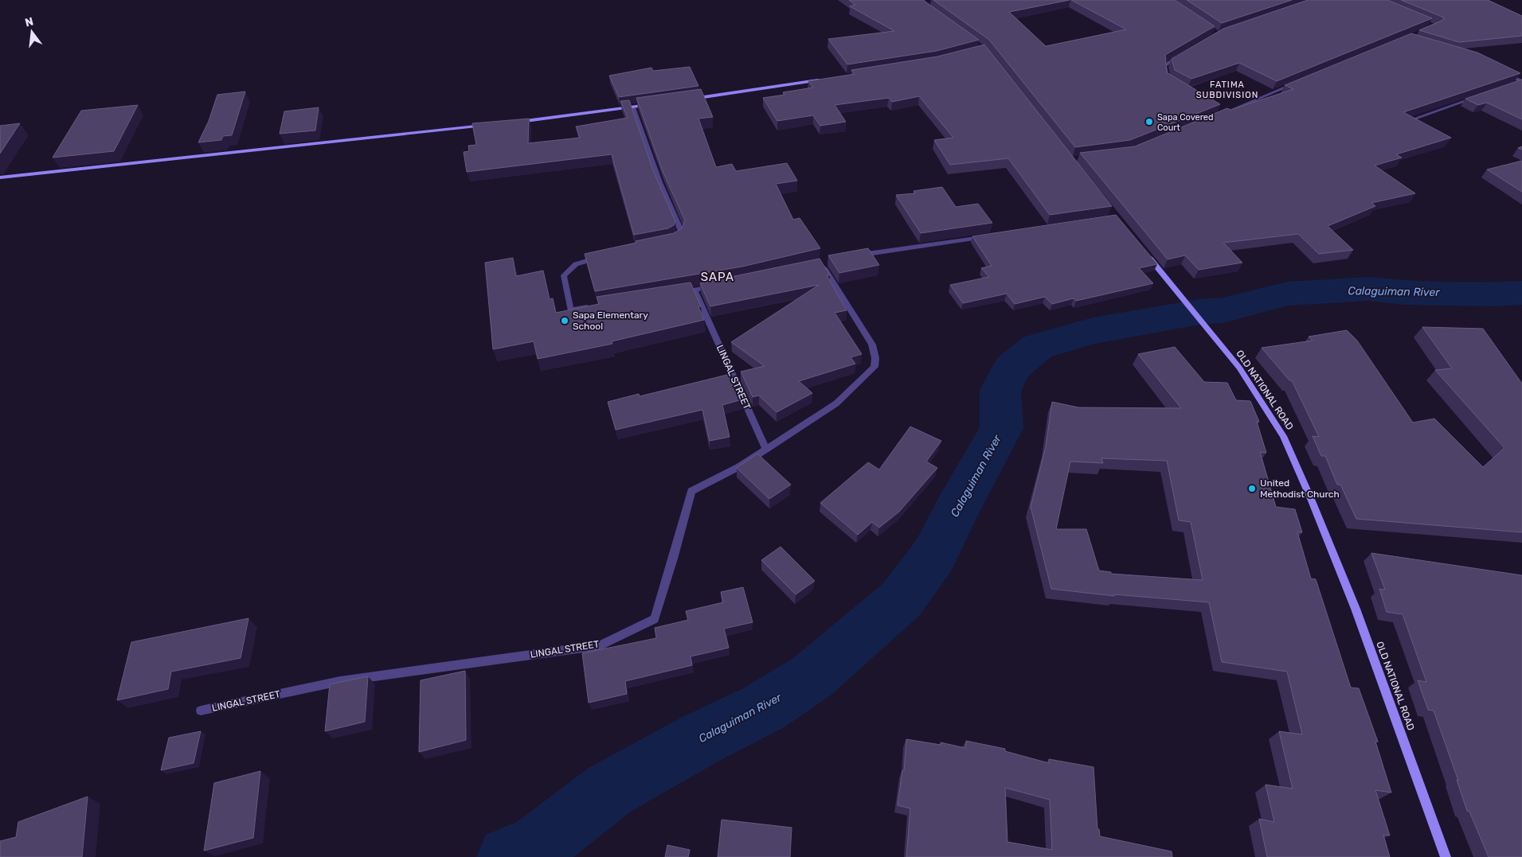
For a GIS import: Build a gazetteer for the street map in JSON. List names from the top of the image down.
{
  "streets": {
    "main road": ["OLD NATIONAL ROAD"],
    "street": ["LINGAL STREET"]
  },
  "districts": ["FATIMA SUBDIVISION", "SAPA"],
  "water": ["Calaguiman River"],
  "places": ["Sapa Covered Court", "Sapa Elementary School", "United Methodist Church"],
  "north": "top"
}
